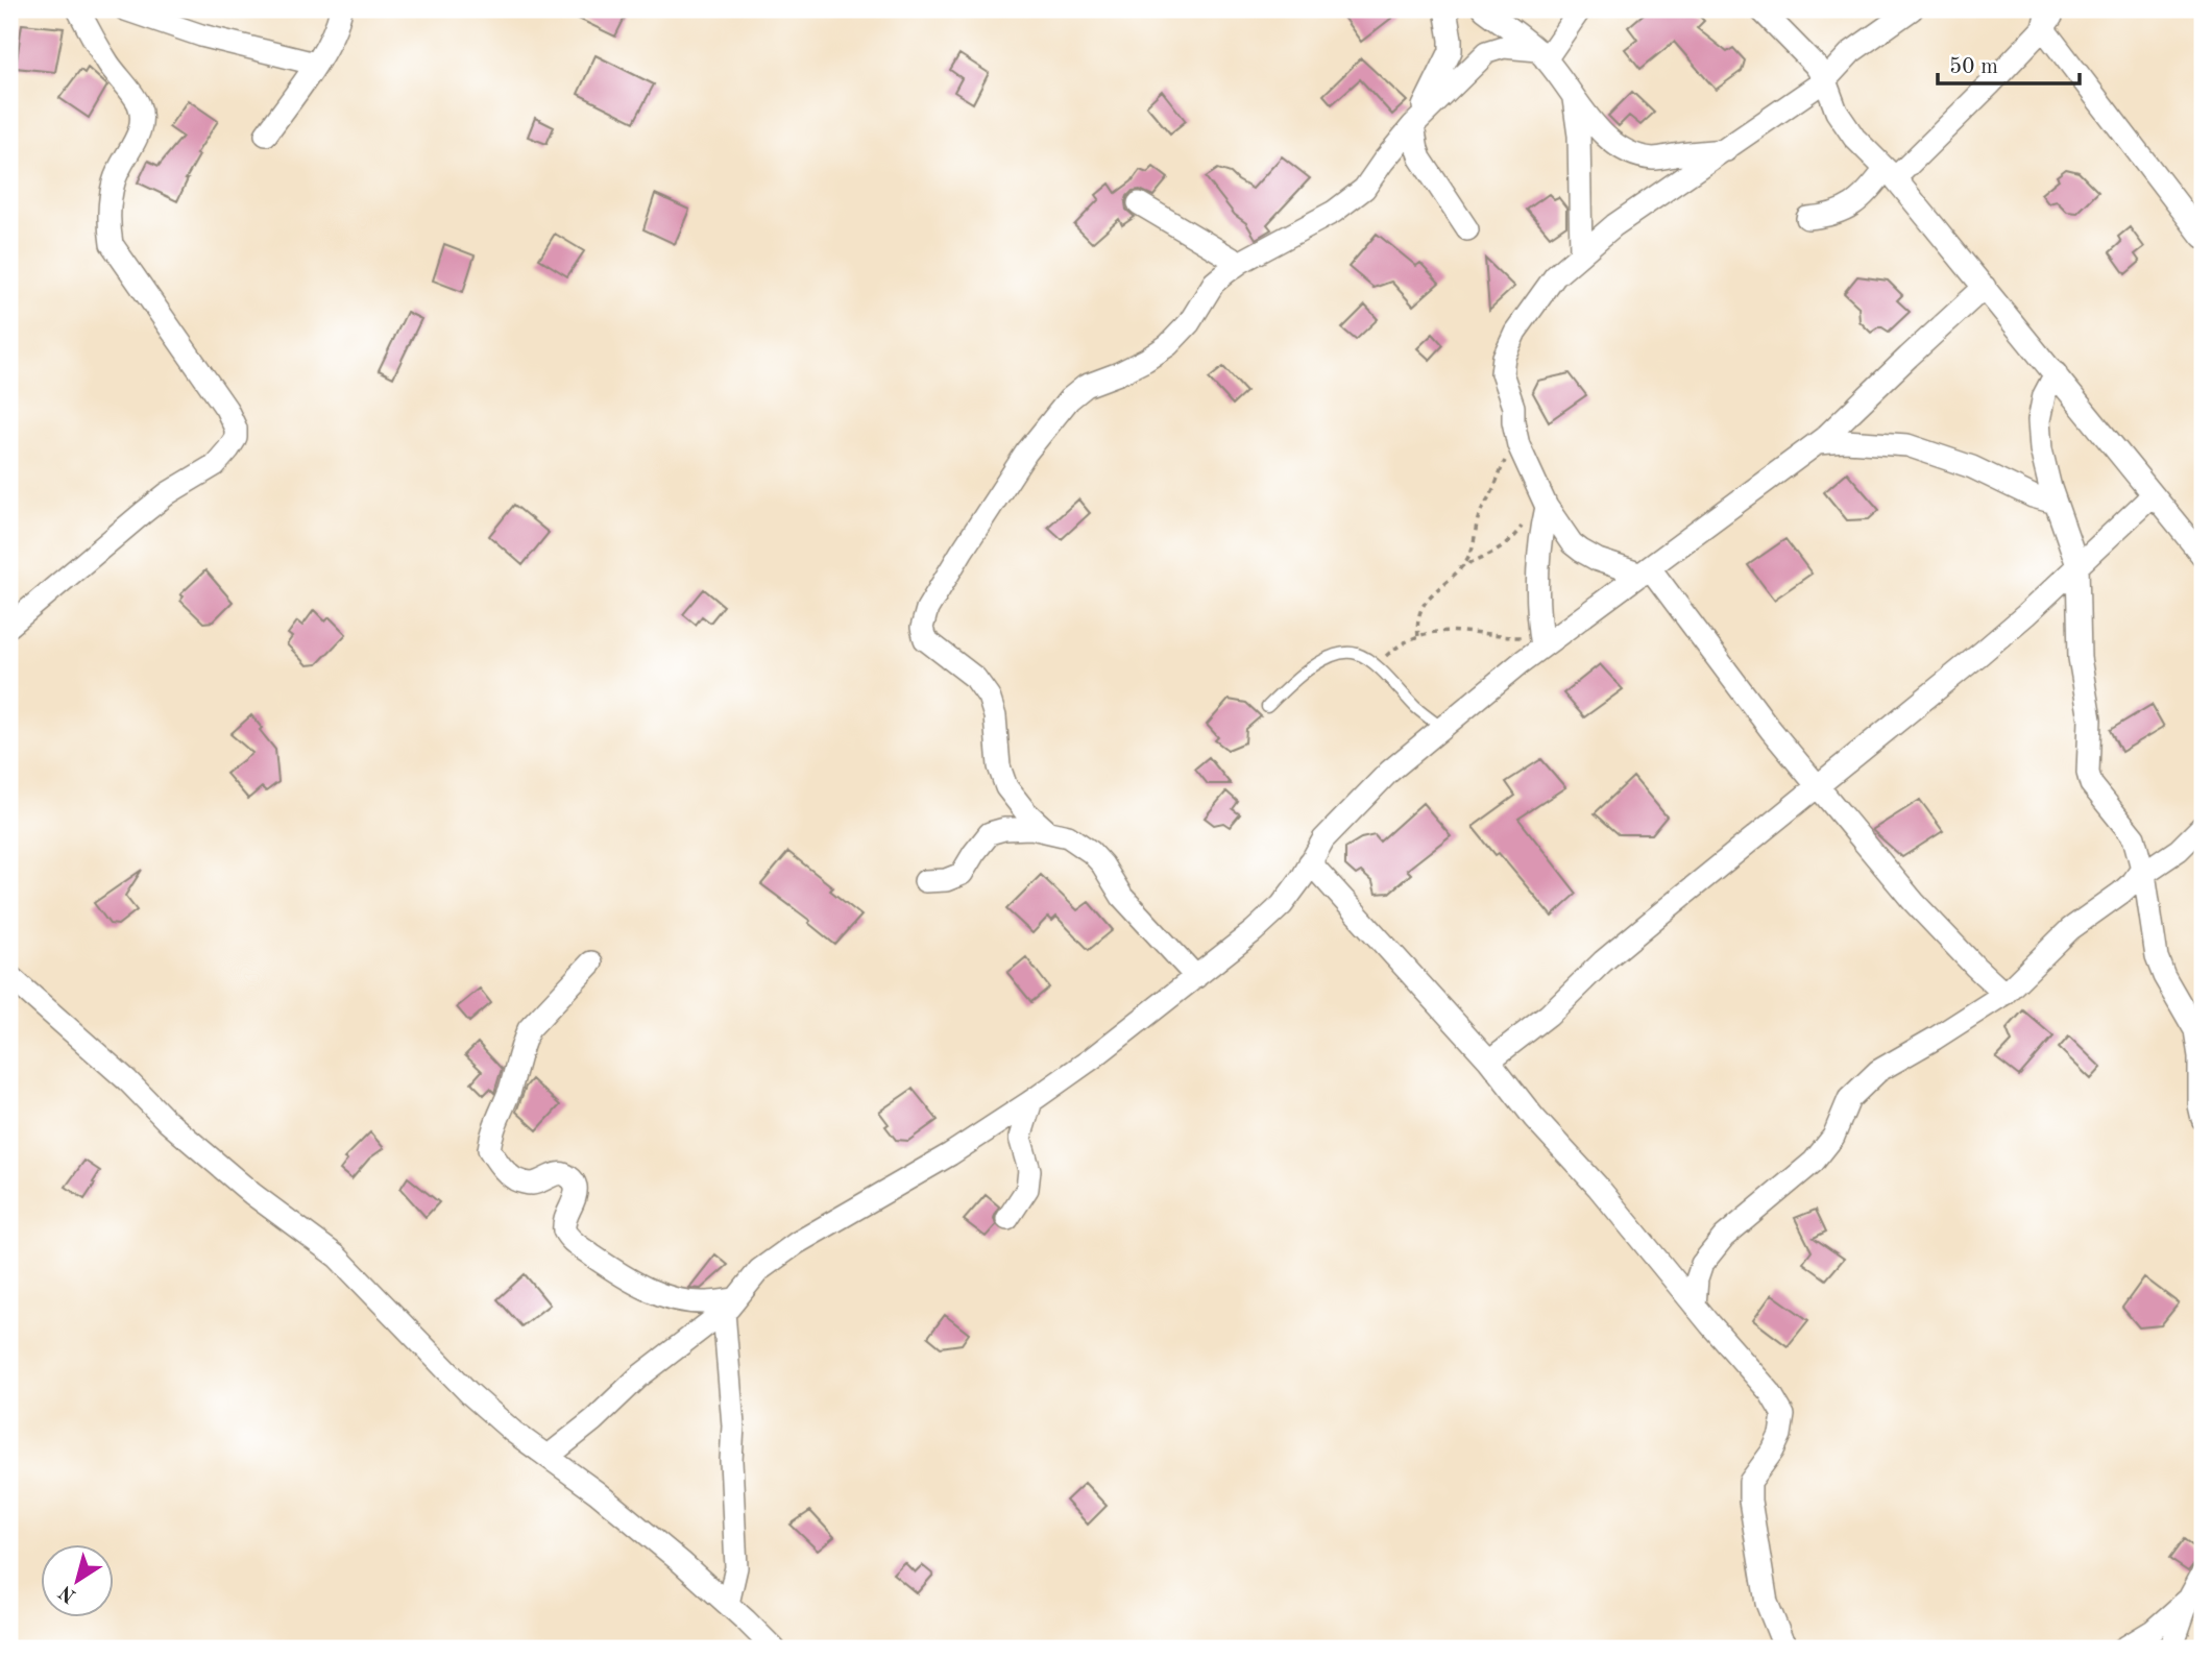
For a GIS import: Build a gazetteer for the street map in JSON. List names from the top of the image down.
{
  "scale_bar": "50 m",
  "north": "bottom left"
}
